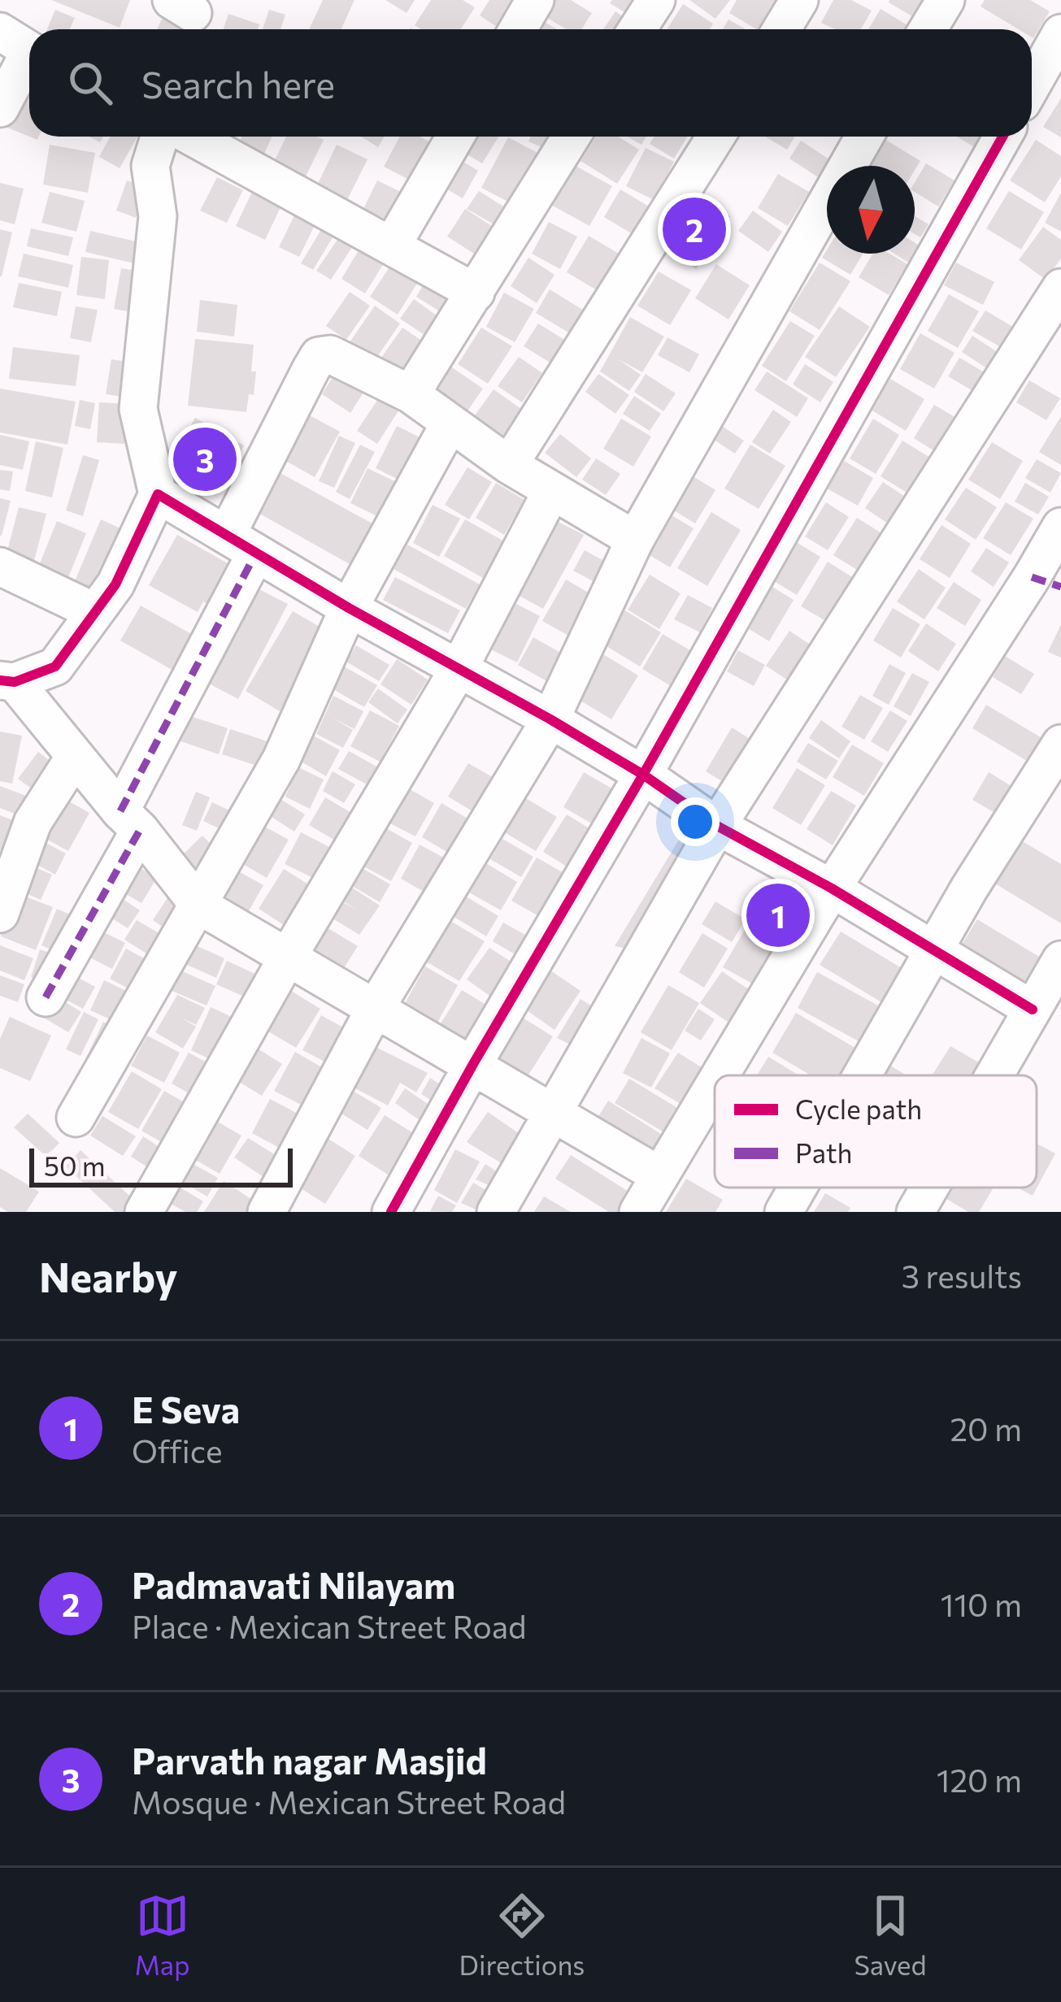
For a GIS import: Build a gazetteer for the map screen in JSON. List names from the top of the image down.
{
  "legend": ["Cycle path", "Path"],
  "scale_bar": "50 m",
  "north": "bottom",
  "page": {
    "search": "Search here",
    "pins": ["2", "3", "1"],
    "scale": "50 m",
    "heading": ["Nearby", "3 results"],
    "list": [
      {
        "mark": "1",
        "name": "E Seva",
        "note": "Office",
        "value": "20 m"
      },
      {
        "mark": "2",
        "name": "Padmavati Nilayam",
        "note": "Place · Mexican Street Road",
        "value": "110 m"
      },
      {
        "mark": "3",
        "name": "Parvath nagar Masjid",
        "note": "Mosque · Mexican Street Road",
        "value": "120 m"
      }
    ],
    "nav": ["Map", "Directions", "Saved"]
  }
}
